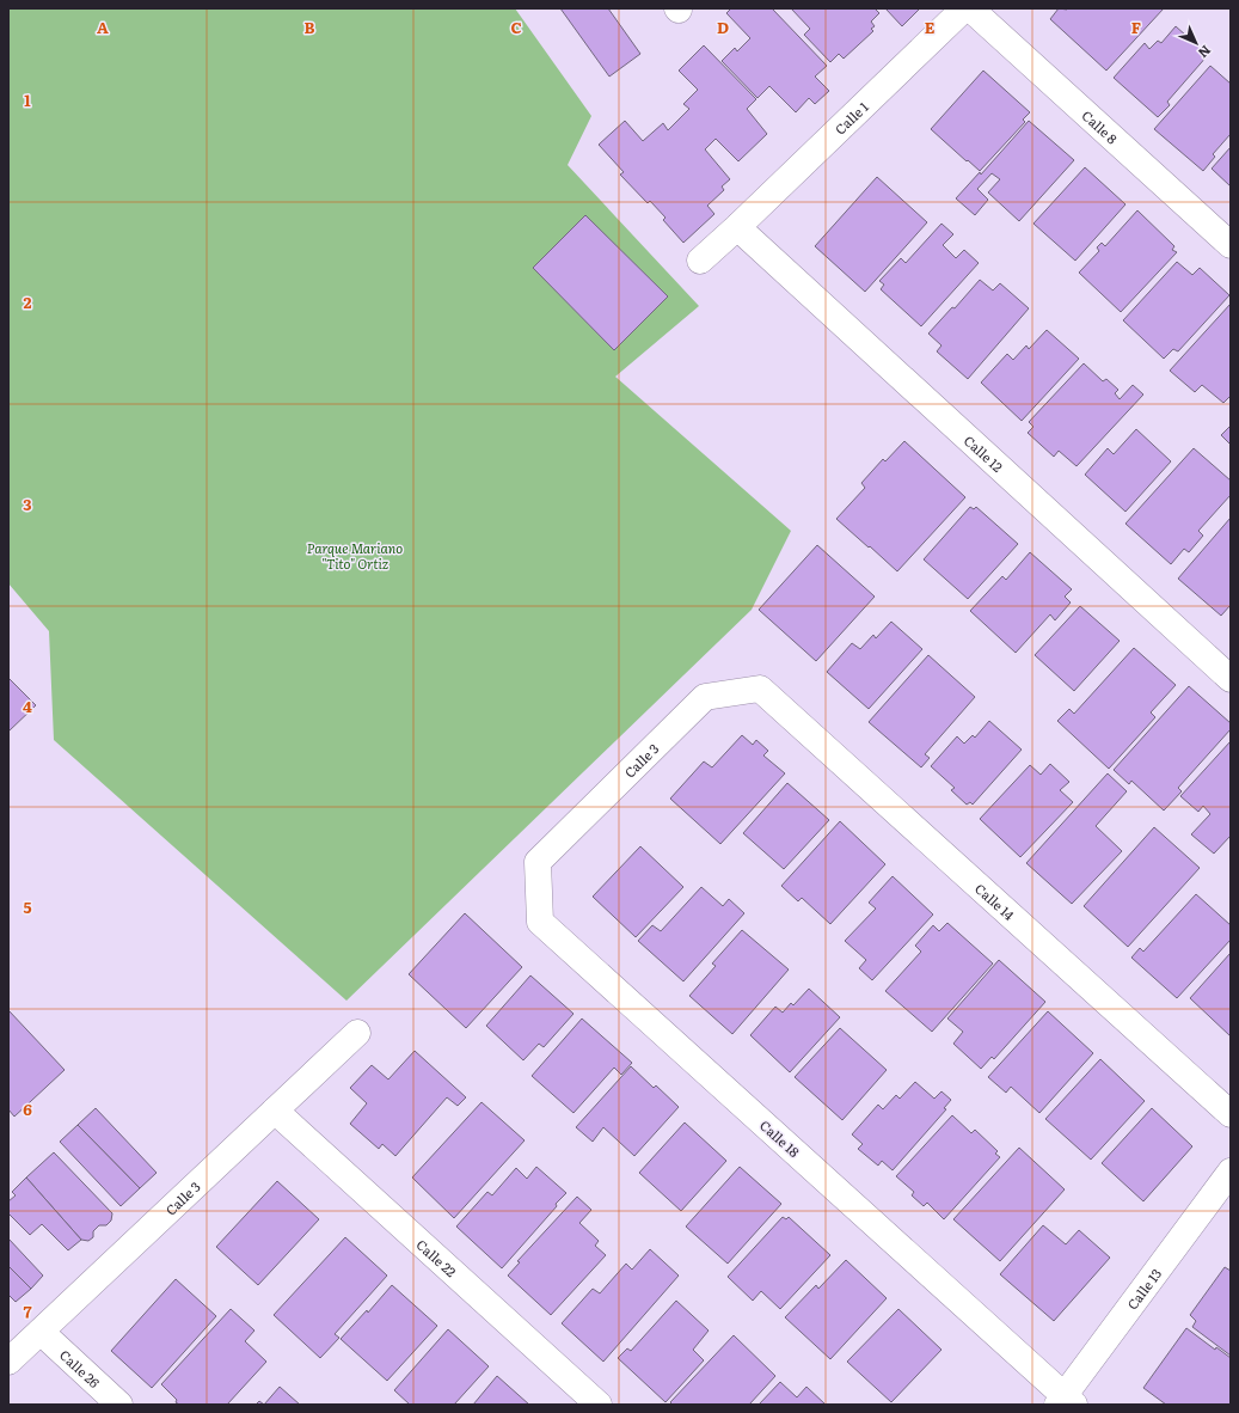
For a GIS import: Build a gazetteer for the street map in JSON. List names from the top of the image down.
{
  "streets": {
    "street": [
      "Calle 1",
      "Calle 8",
      "Calle 12",
      "Calle 3",
      "Calle 14",
      "Calle 18",
      "Calle 22",
      "Calle 13",
      "Calle 26"
    ]
  },
  "crossings": [
    ["Calle 1", "Calle 12"],
    ["Calle 3", "Calle 14"],
    ["Calle 3", "Calle 18"],
    ["Calle 3", "Calle 22"],
    ["Calle 3", "Calle 26"],
    ["Calle 18", "Calle 13"]
  ],
  "parks": ["Parque Mariano \"Tito\" Ortiz"],
  "north": "bottom right",
  "grid": {
    "columns": [
      "A",
      "B",
      "C",
      "D",
      "E",
      "F"
    ],
    "rows": [
      "1",
      "2",
      "3",
      "4",
      "5",
      "6",
      "7"
    ]
  }
}
